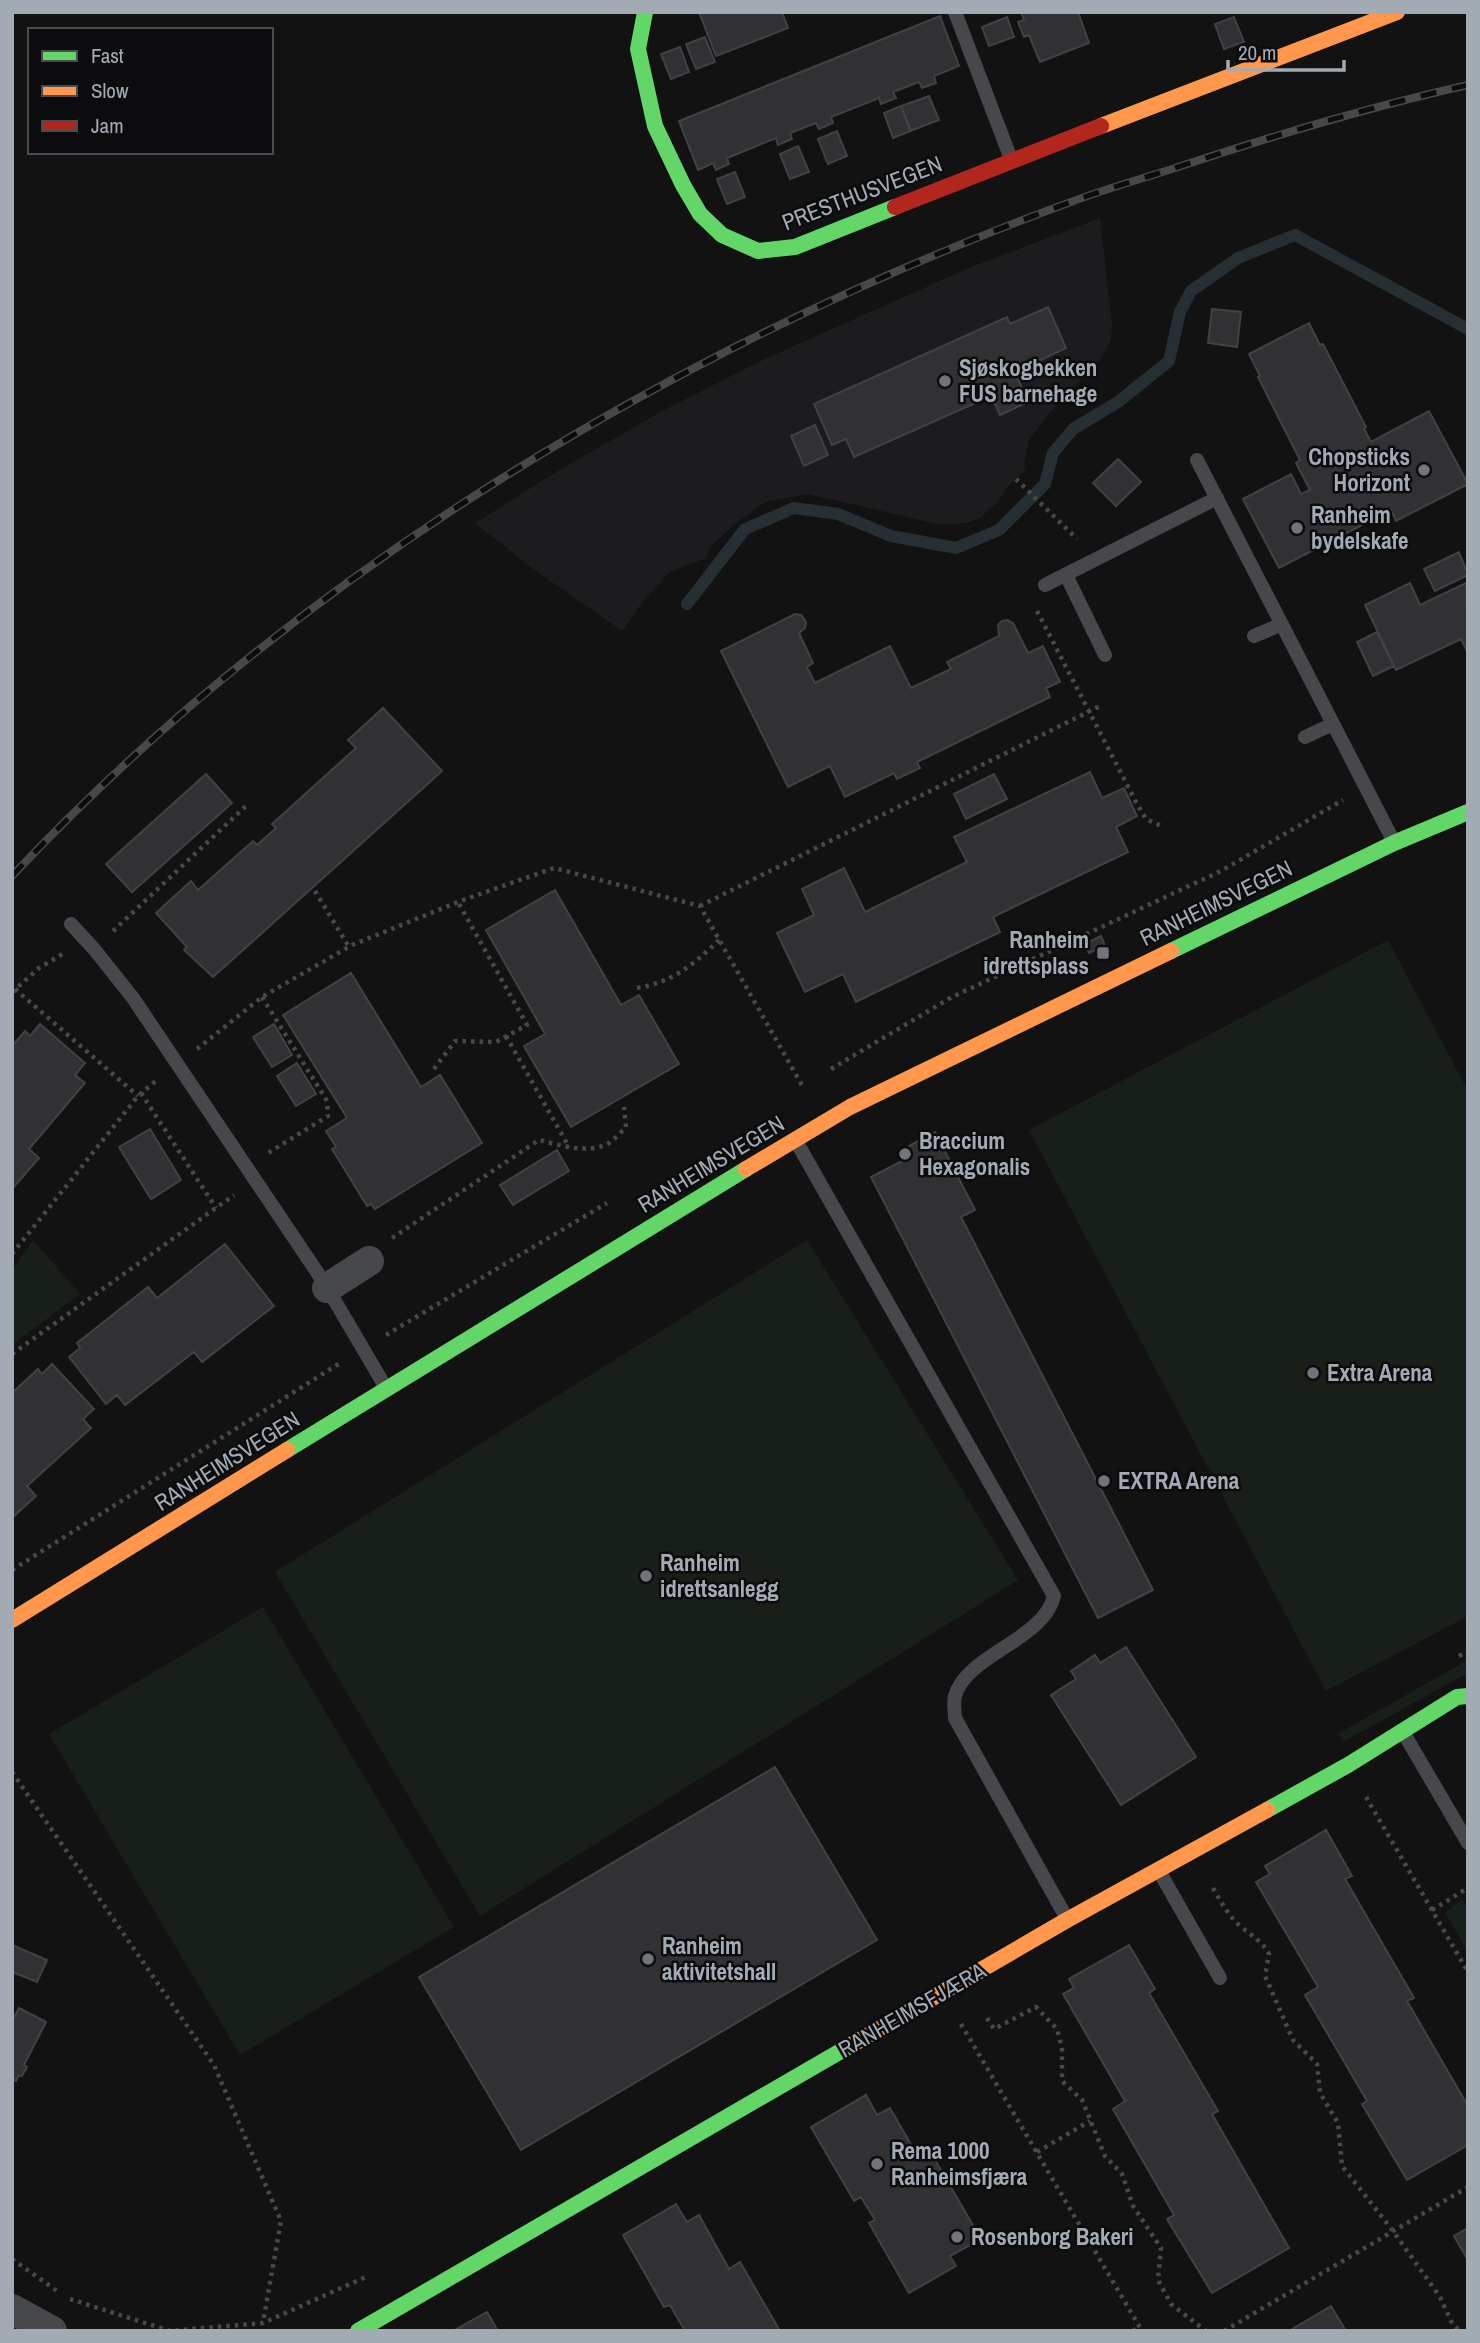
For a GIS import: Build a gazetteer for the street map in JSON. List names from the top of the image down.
{
  "streets": {
    "street": ["PRESTHUSVEGEN", "RANHEIMSVEGEN", "RANHEIMSFJÆRA"]
  },
  "places": {
    "other": [
      "Sjøskogbekken FUS barnehage",
      "Chopsticks Horizont",
      "Ranheim bydelskafe",
      "Braccium Hexagonalis",
      "Extra Arena",
      "EXTRA Arena",
      "Ranheim idrettsanlegg",
      "Ranheim aktivitetshall",
      "Rema 1000 Ranheimsfjæra",
      "Rosenborg Bakeri"
    ],
    "transit": ["Ranheim idrettsplass"]
  },
  "legend": ["Fast", "Slow", "Jam"],
  "scale_bar": "20 m"
}
